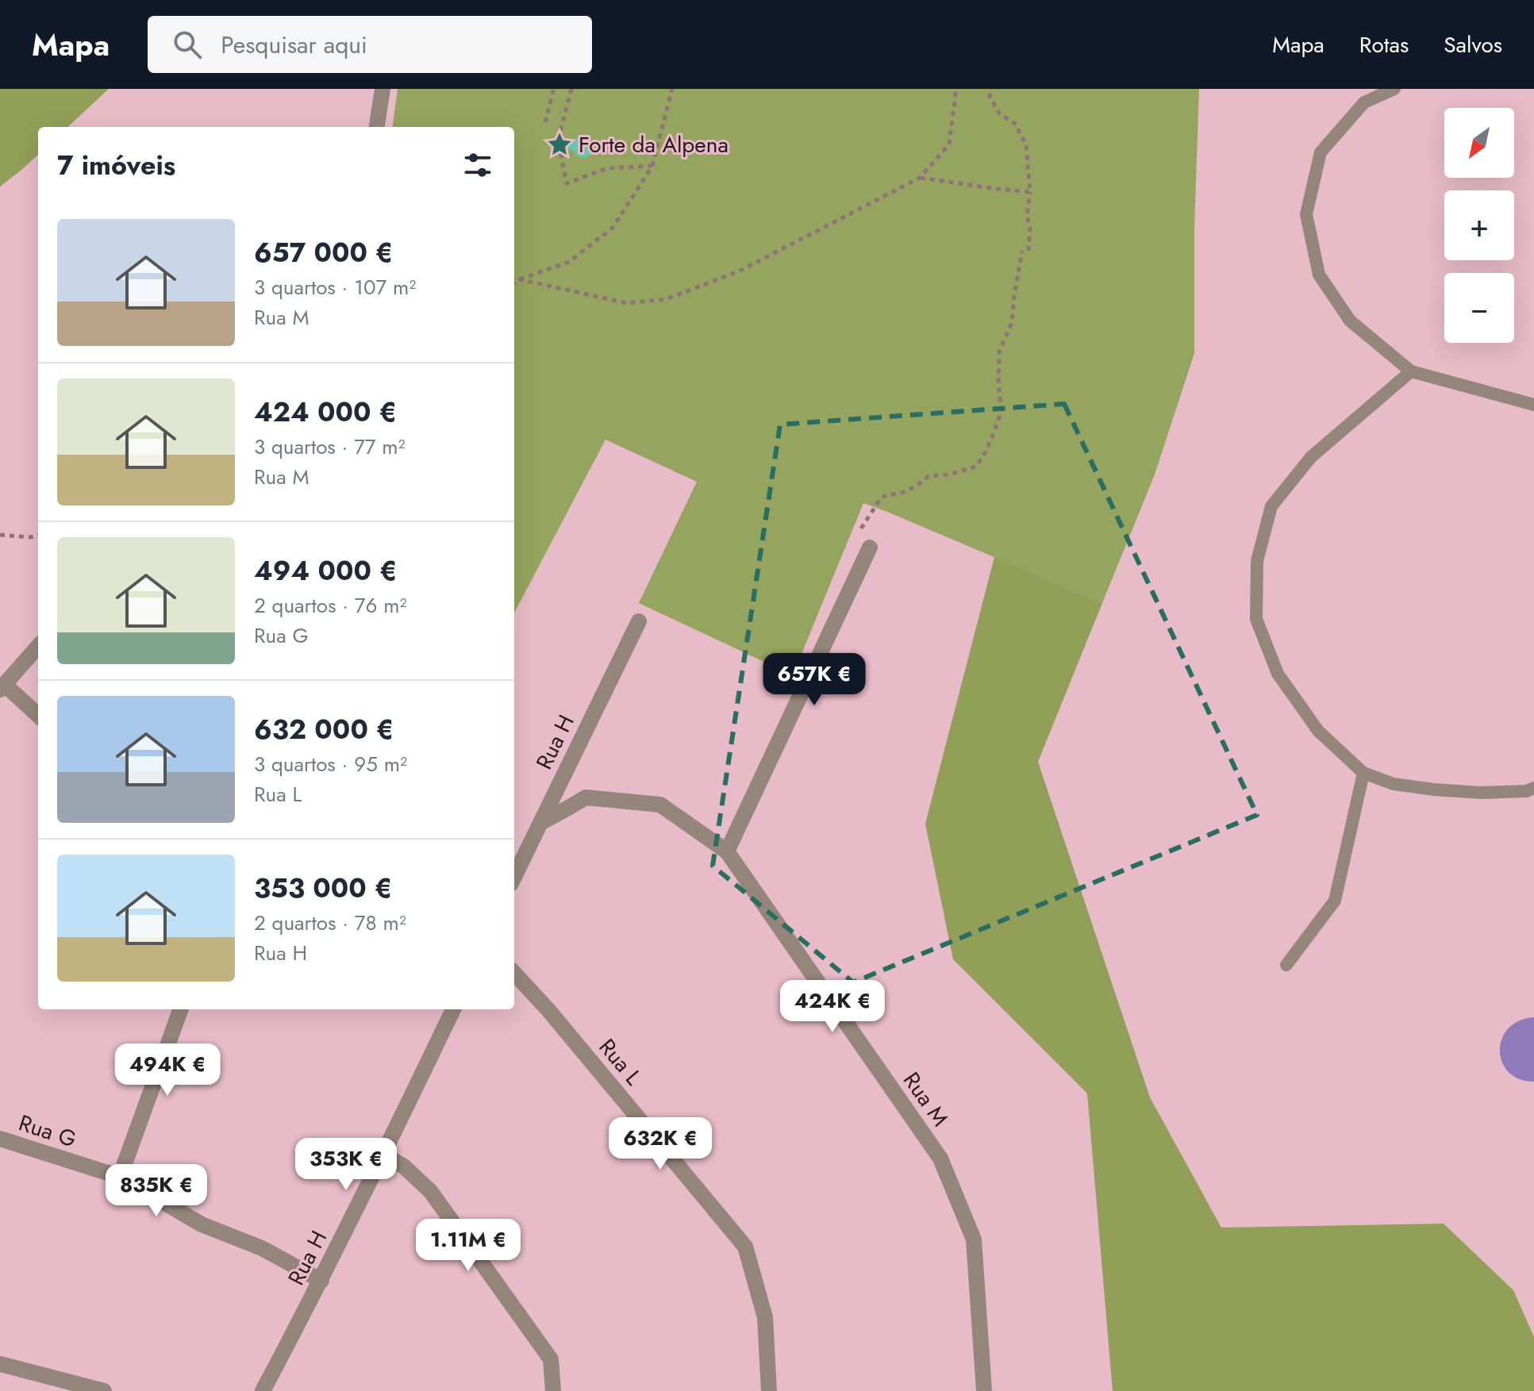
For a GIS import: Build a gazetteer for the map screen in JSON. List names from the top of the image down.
{
  "streets": {
    "street": [
      "Rua H",
      "Rua L",
      "Rua M",
      "Rua G"
    ]
  },
  "crossings": [
    ["Rua H", "Rua M"],
    ["Rua H", "Rua G"]
  ],
  "places": {
    "place": ["Forte da Alpena"]
  },
  "north": "bottom left",
  "page": {
    "header": "Mapa",
    "search": "Pesquisar aqui",
    "nav": ["Mapa", "Rotas", "Salvos"],
    "map_buttons": ["+", "−"],
    "heading": "7 imóveis",
    "list": [
      {
        "name": "657 000 €",
        "note": "3 quartos · 107 m² · Rua M"
      },
      {
        "name": "424 000 €",
        "note": "3 quartos · 77 m² · Rua M"
      },
      {
        "name": "494 000 €",
        "note": "2 quartos · 76 m² · Rua G"
      },
      {
        "name": "632 000 €",
        "note": "3 quartos · 95 m² · Rua L"
      },
      {
        "name": "353 000 €",
        "note": "2 quartos · 78 m² · Rua H"
      }
    ],
    "price": [
      "657K €",
      "424K €",
      "494K €",
      "632K €",
      "353K €",
      "835K €",
      "1.11M €"
    ]
  }
}
